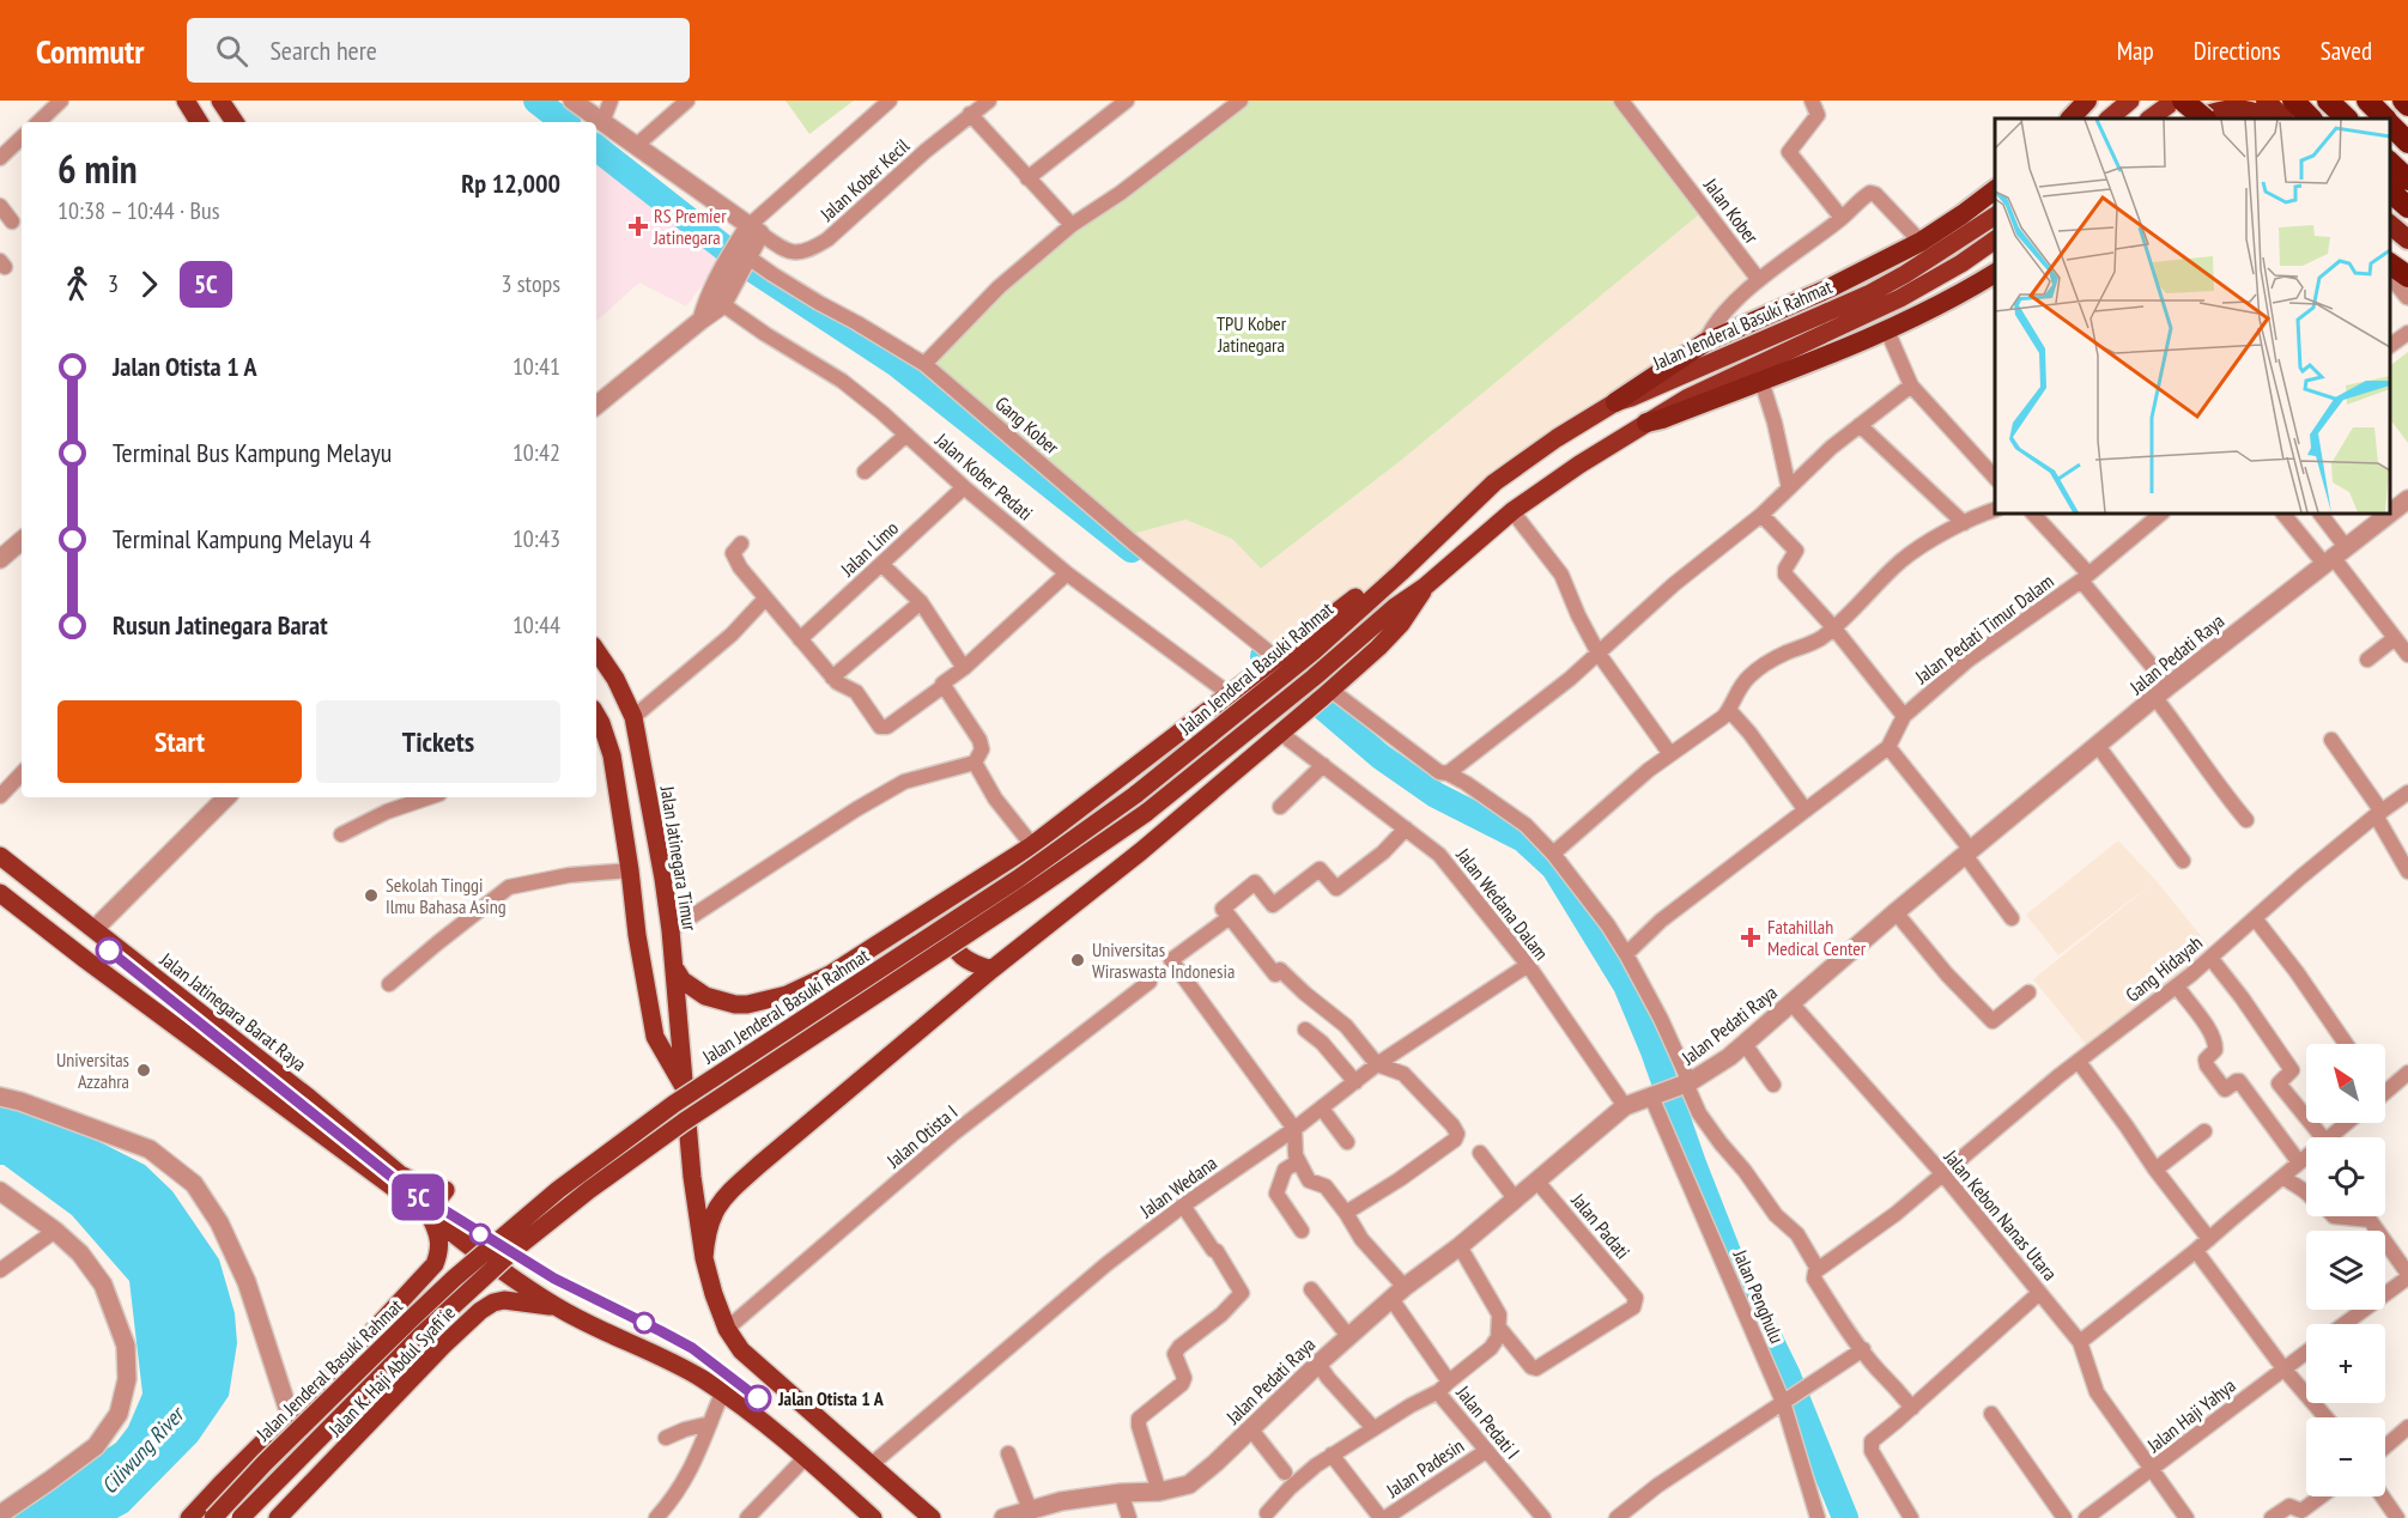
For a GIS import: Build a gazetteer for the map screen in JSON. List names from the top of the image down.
{
  "streets": {
    "main road": [
      "Jalan Jenderal Basuki Rahmat",
      "Jalan Jatinegara Timur",
      "Jalan Jatinegara Barat Raya",
      "Jalan K. Haji Abdul Syafi'ie"
    ],
    "street": [
      "Jalan Kober Kecil",
      "Jalan Kober",
      "Gang Kober",
      "Jalan Kober Pedati",
      "Jalan Limo",
      "Jalan Pedati Timur Dalam",
      "Jalan Pedati Raya",
      "Jalan Wedana Dalam",
      "Gang Hidayah",
      "Jalan Otista I",
      "Jalan Wedana",
      "Jalan Kebon Nanas Utara",
      "Jalan Padati",
      "Jalan Penghulu",
      "Jalan Haji Yahya",
      "Jalan Pedati I",
      "Jalan Padesin"
    ]
  },
  "crossings": [
    ["Jalan Jenderal Basuki Rahmat", "Gang Kober"],
    ["Jalan Jenderal Basuki Rahmat", "Jalan Kober Pedati"],
    ["Jalan Jenderal Basuki Rahmat", "Jalan Jatinegara Timur"],
    ["Jalan Jenderal Basuki Rahmat", "Jalan Wedana Dalam"],
    ["Jalan Kober Pedati", "Jalan Limo"],
    ["Jalan Pedati Raya", "Jalan Wedana Dalam"],
    ["Jalan Pedati Raya", "Jalan Kebon Nanas Utara"],
    ["Jalan Pedati Raya", "Jalan Padati"],
    ["Jalan Pedati Raya", "Jalan Penghulu"],
    ["Jalan Jatinegara Timur", "Jalan Otista I"],
    ["Jalan Jatinegara Timur", "Jalan Wedana"],
    ["Jalan Wedana Dalam", "Jalan Wedana"],
    ["Gang Hidayah", "Jalan Kebon Nanas Utara"],
    ["Jalan Jatinegara Barat Raya", "Jalan K. Haji Abdul Syafi'ie"],
    ["Jalan Kebon Nanas Utara", "Jalan Haji Yahya"],
    ["Jalan Padati", "Jalan Pedati I"],
    ["Jalan Pedati I", "Jalan Padesin"]
  ],
  "water": ["Ciliwung River"],
  "parks": ["TPU Kober Jatinegara"],
  "places": {
    "health": ["RS Premier Jatinegara", "Fatahillah Medical Center"],
    "other": [
      "Sekolah Tinggi Ilmu Bahasa Asing",
      "Universitas Wiraswasta Indonesia",
      "Universitas Azzahra",
      "Jalan Otista 1 A"
    ]
  },
  "lines": ["bus line 5C"],
  "north": "top left",
  "page": {
    "header": "Commutr",
    "search": "Search here",
    "nav": ["Map", "Directions", "Saved"],
    "on_map": "5C",
    "heading": ["6 min", "10:38 – 10:44 · Bus", "Rp 12,000"],
    "legs": ["3", "5C", "3 stops"],
    "list": [
      {
        "name": "Jalan Otista 1 A",
        "value": "10:41"
      },
      {
        "name": "Terminal Bus Kampung Melayu",
        "value": "10:42"
      },
      {
        "name": "Terminal Kampung Melayu 4",
        "value": "10:43"
      },
      {
        "name": "Rusun Jatinegara Barat",
        "value": "10:44"
      }
    ],
    "buttons": ["Start", "Tickets"],
    "map_buttons": ["+", "−"]
  }
}
